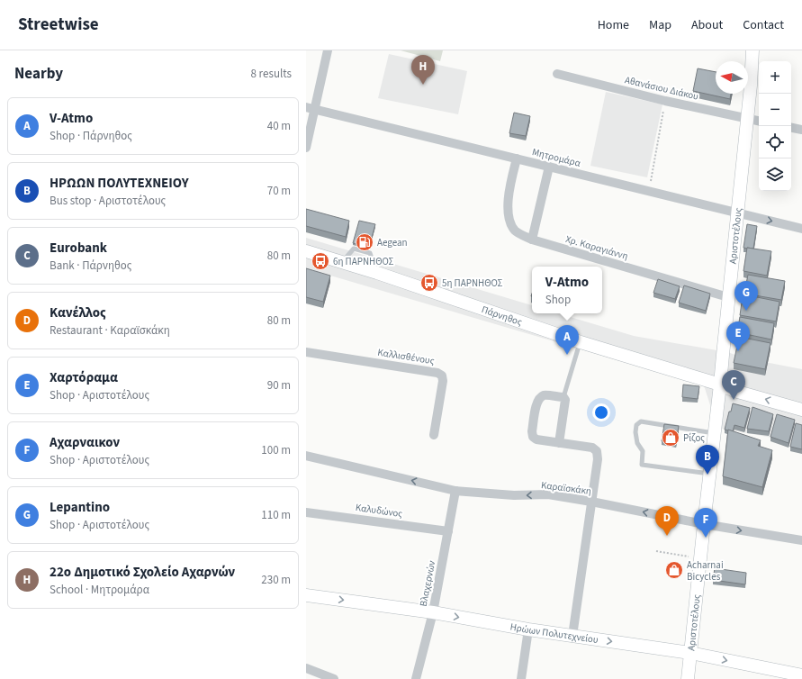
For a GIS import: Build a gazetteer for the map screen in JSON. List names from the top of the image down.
{
  "streets": {
    "main road": ["Αριστοτέλους", "Πάρνηθος", "Ηρώων Πολυτεχνείου"],
    "street": [
      "Αθανάσιου Διάκου",
      "Μητρομάρα",
      "Χρ. Καραγιάννη",
      "Καλλισθένους",
      "Καραϊσκάκη",
      "Καλυδώνος",
      "Βλαχερνών"
    ]
  },
  "crossings": [
    ["Αθανάσιου Διάκου", "Αριστοτέλους"],
    ["Μητρομάρα", "Αριστοτέλους"],
    ["Μητρομάρα", "Χρ. Καραγιάννη"],
    ["Αριστοτέλους", "Χρ. Καραγιάννη"],
    ["Αριστοτέλους", "Πάρνηθος"],
    ["Αριστοτέλους", "Καραϊσκάκη"],
    ["Αριστοτέλους", "Ηρώων Πολυτεχνείου"],
    ["Καραϊσκάκη", "Βλαχερνών"],
    ["Καλυδώνος", "Βλαχερνών"],
    ["Βλαχερνών", "Ηρώων Πολυτεχνείου"]
  ],
  "one_way": ["Ηρώων Πολυτεχνείου"],
  "places": {
    "fuel station": ["Aegean"],
    "bus stop": ["6η ΠΑΡΝΗΘΟΣ", "5η ΠΑΡΝΗΘΟΣ"],
    "shop": ["Ρίζος", "Acharnai Bicycles"]
  },
  "north": "left",
  "page": {
    "header": "Streetwise",
    "nav": [
      "Home",
      "Map",
      "About",
      "Contact"
    ],
    "heading": ["Nearby", "8 results"],
    "pins": [
      "H",
      "G",
      "E",
      "A",
      "C",
      "B",
      "D",
      "F"
    ],
    "map_buttons": ["+", "−"],
    "list": [
      {
        "mark": "A",
        "name": "V-Atmo",
        "note": "Shop · Πάρνηθος",
        "value": "40 m"
      },
      {
        "mark": "B",
        "name": "ΗΡΩΩΝ ΠΟΛΥΤΕΧΝΕΙΟΥ",
        "note": "Bus stop · Αριστοτέλους",
        "value": "70 m"
      },
      {
        "mark": "C",
        "name": "Eurobank",
        "note": "Bank · Πάρνηθος",
        "value": "80 m"
      },
      {
        "mark": "D",
        "name": "Κανέλλος",
        "note": "Restaurant · Καραϊσκάκη",
        "value": "80 m"
      },
      {
        "mark": "E",
        "name": "Χαρτόραμα",
        "note": "Shop · Αριστοτέλους",
        "value": "90 m"
      },
      {
        "mark": "F",
        "name": "Αχαρναικον",
        "note": "Shop · Αριστοτέλους",
        "value": "100 m"
      },
      {
        "mark": "G",
        "name": "Lepantino",
        "note": "Shop · Αριστοτέλους",
        "value": "110 m"
      },
      {
        "mark": "H",
        "name": "22ο Δημοτικό Σχολείο Αχαρνών",
        "note": "School · Μητρομάρα",
        "value": "230 m"
      }
    ],
    "popup": ["V-Atmo", "Shop"]
  }
}
